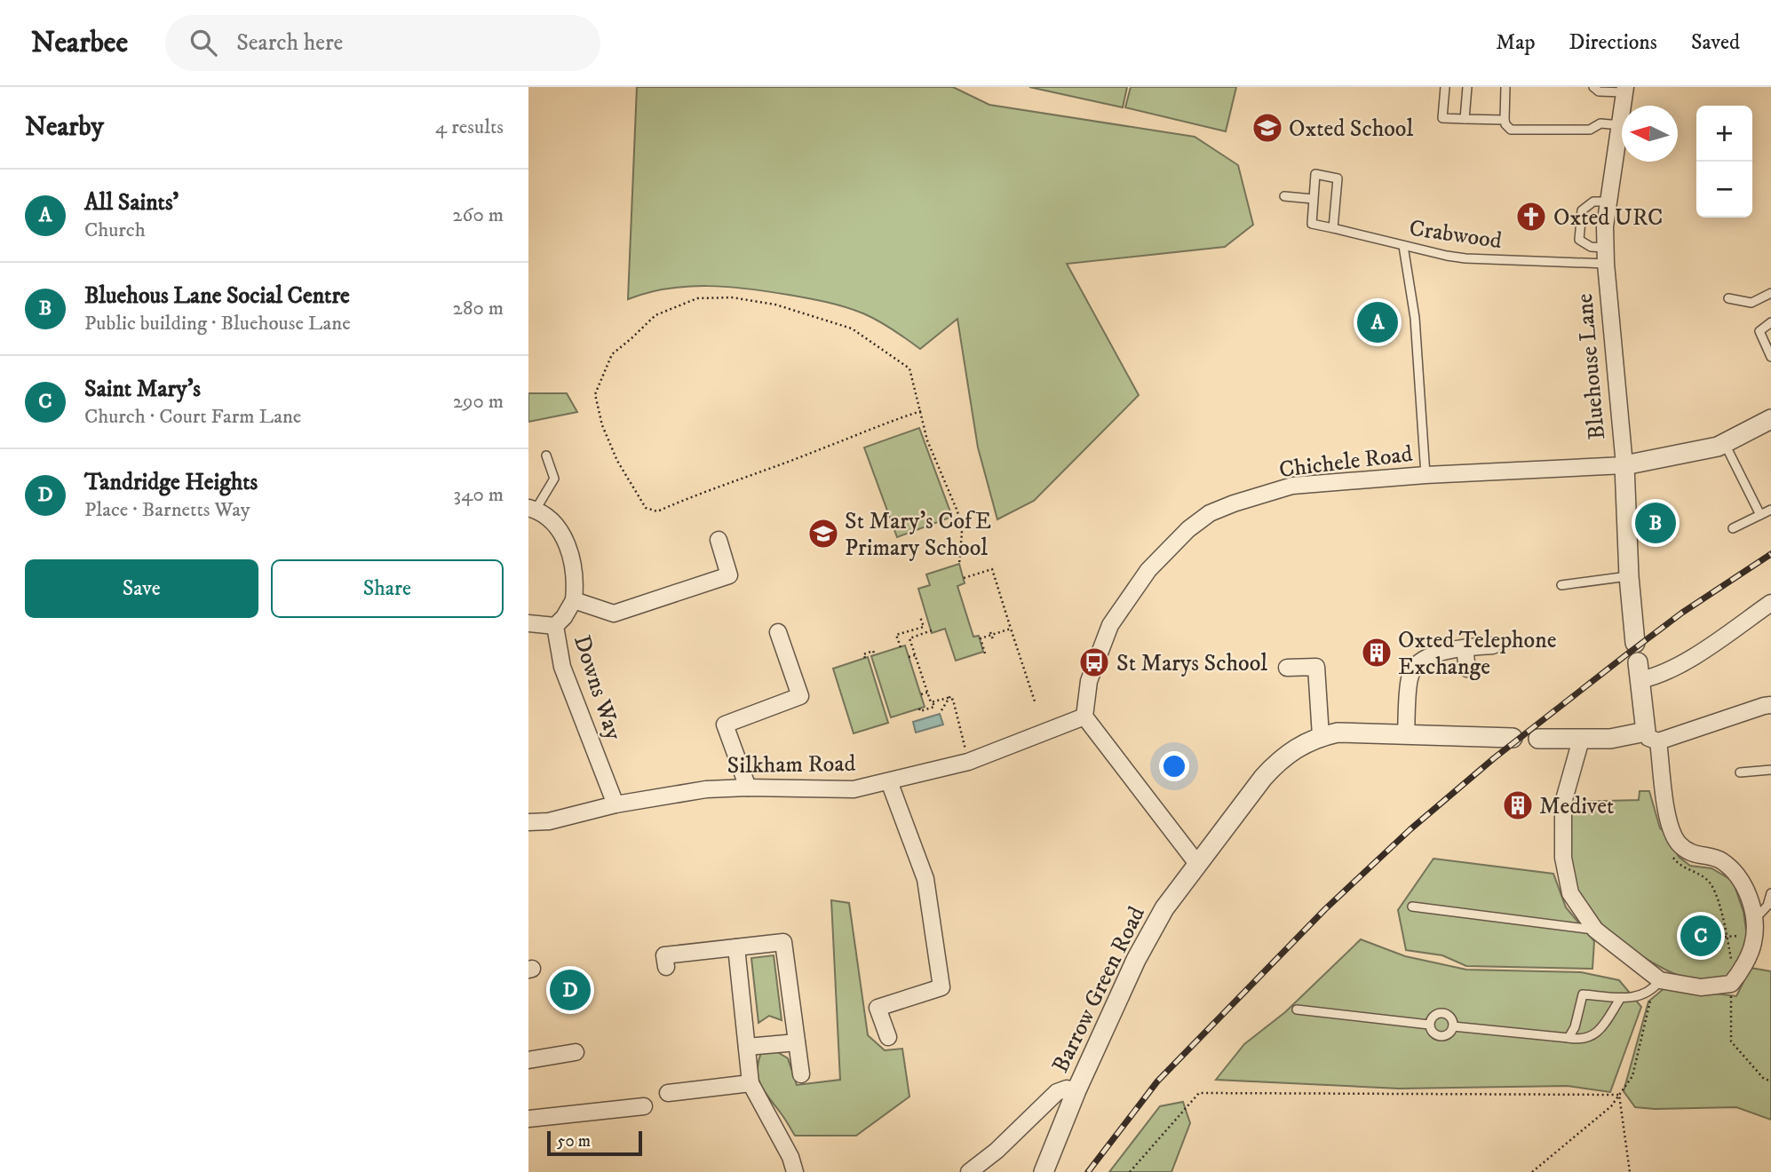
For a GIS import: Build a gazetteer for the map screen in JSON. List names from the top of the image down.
{
  "streets": {
    "street": [
      "Bluehouse Lane",
      "Chichele Road",
      "Downs Way",
      "Silkham Road",
      "Barrow Green Road"
    ],
    "lane": ["Crabwood"]
  },
  "crossings": [
    ["Crabwood", "Bluehouse Lane"],
    ["Bluehouse Lane", "Chichele Road"],
    ["Chichele Road", "Silkham Road"],
    ["Downs Way", "Silkham Road"]
  ],
  "places": {
    "school or university": ["Oxted School", "St Mary's CofE Primary School"],
    "church": ["Oxted URC"],
    "building": ["Oxted Telephone Exchange", "Medivet"],
    "bus stop": ["St Marys School"]
  },
  "scale_bar": "50 m",
  "north": "left",
  "page": {
    "header": "Nearbee",
    "search": "Search here",
    "nav": ["Map", "Directions", "Saved"],
    "heading": ["Nearby", "4 results"],
    "map_buttons": ["+", "−"],
    "list": [
      {
        "mark": "A",
        "name": "All Saints'",
        "note": "Church",
        "value": "260 m"
      },
      {
        "mark": "B",
        "name": "Bluehous Lane Social Centre",
        "note": "Public building · Bluehouse Lane",
        "value": "280 m"
      },
      {
        "mark": "C",
        "name": "Saint Mary's",
        "note": "Church · Court Farm Lane",
        "value": "290 m"
      },
      {
        "mark": "D",
        "name": "Tandridge Heights",
        "note": "Place · Barnetts Way",
        "value": "340 m"
      }
    ],
    "pins": [
      "A",
      "B",
      "C",
      "D"
    ],
    "buttons": ["Save", "Share"],
    "scale": "50 m"
  }
}
